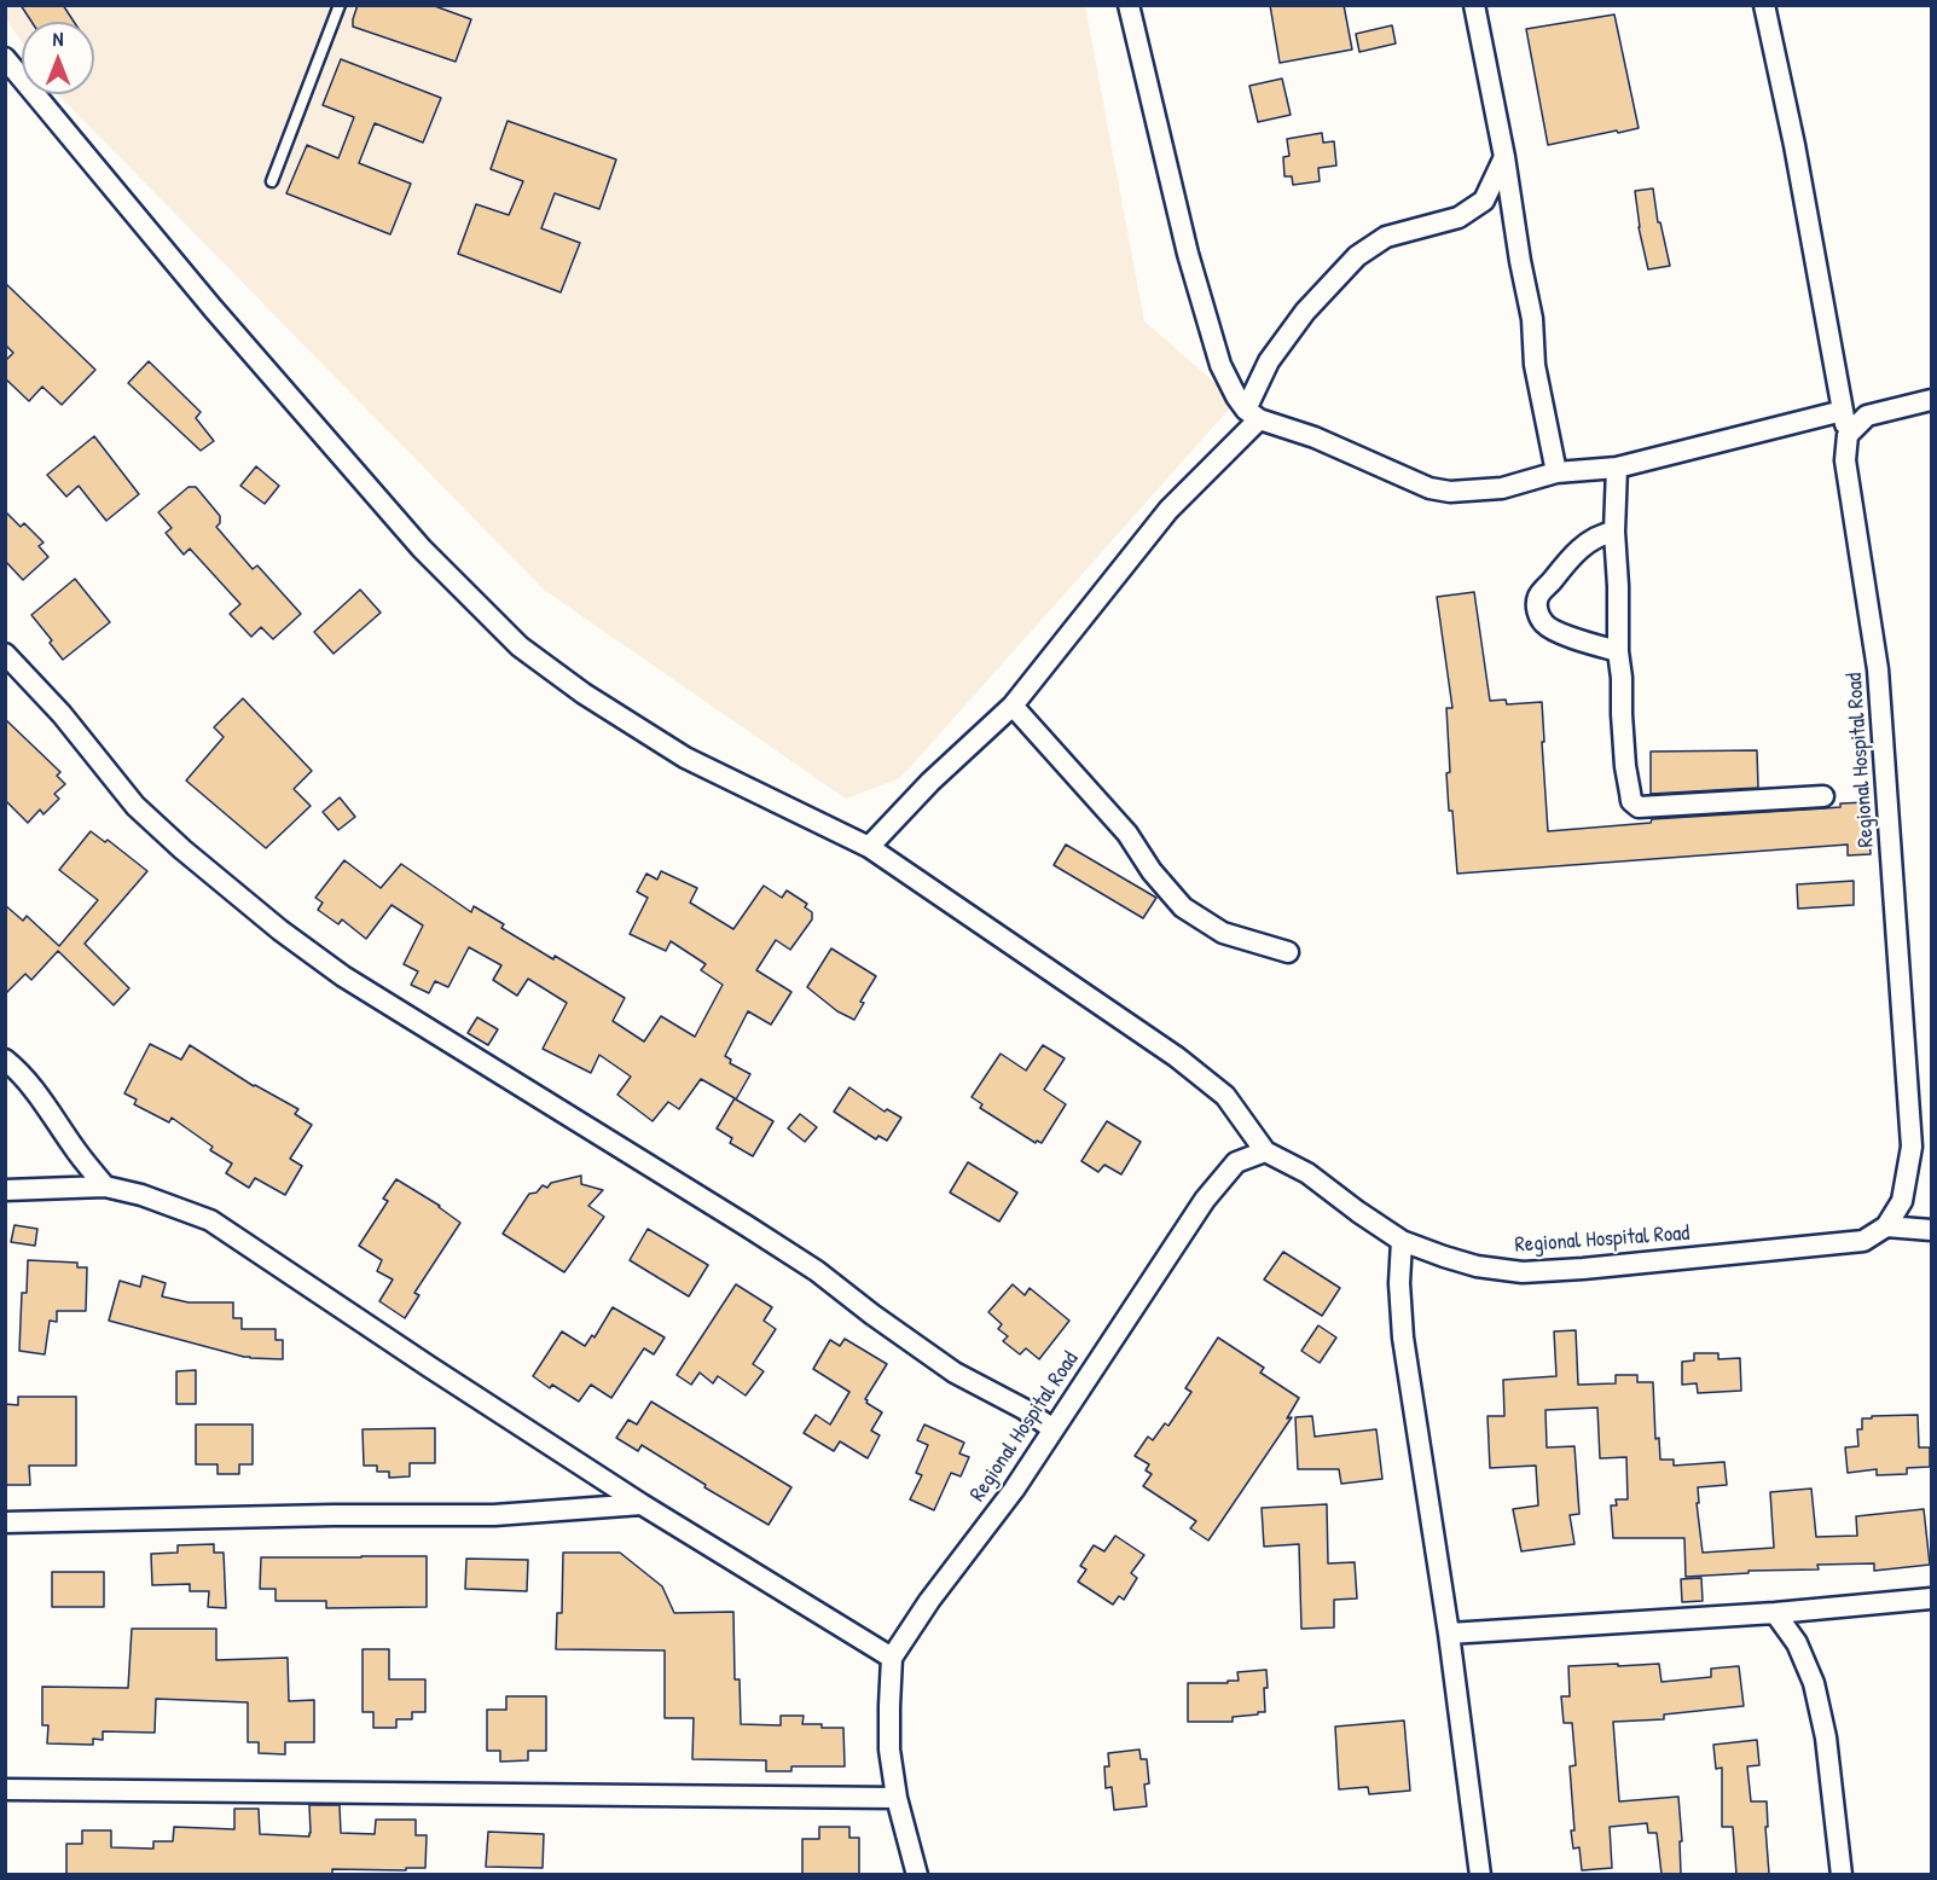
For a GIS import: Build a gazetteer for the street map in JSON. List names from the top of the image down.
{
  "streets": {
    "street": ["Regional Hospital Road"]
  },
  "north": "top"
}
